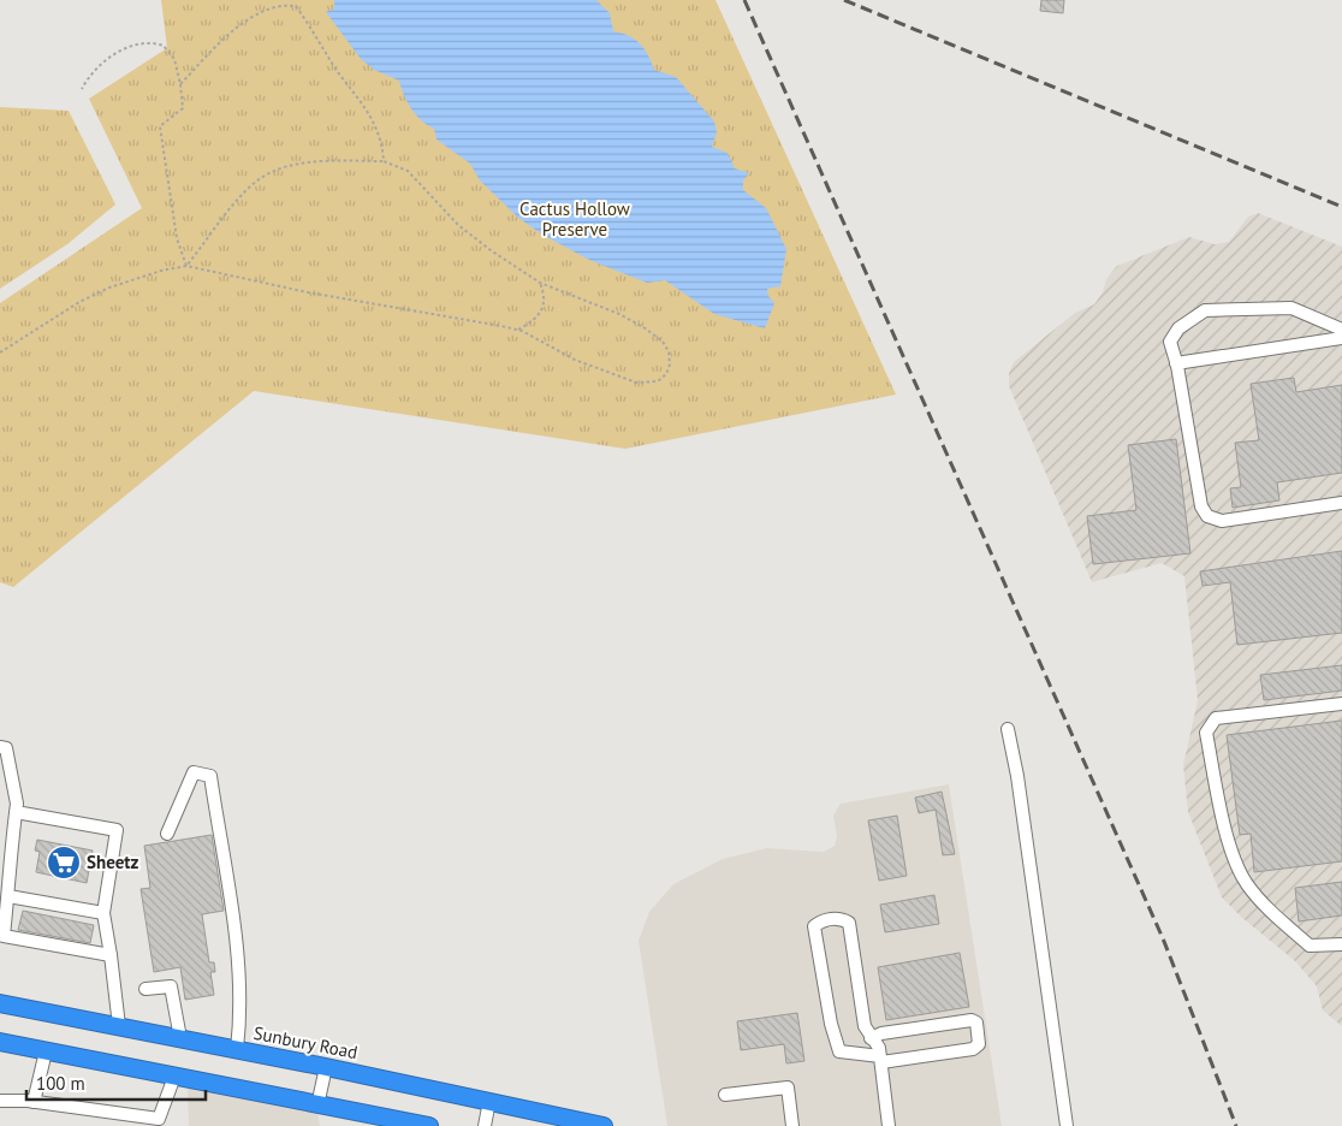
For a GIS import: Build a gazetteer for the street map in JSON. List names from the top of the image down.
{
  "streets": {
    "highway": ["Sunbury Road"]
  },
  "parks": ["Cactus Hollow Preserve"],
  "places": {
    "supermarket": ["Sheetz"]
  },
  "scale_bar": "100 m"
}
